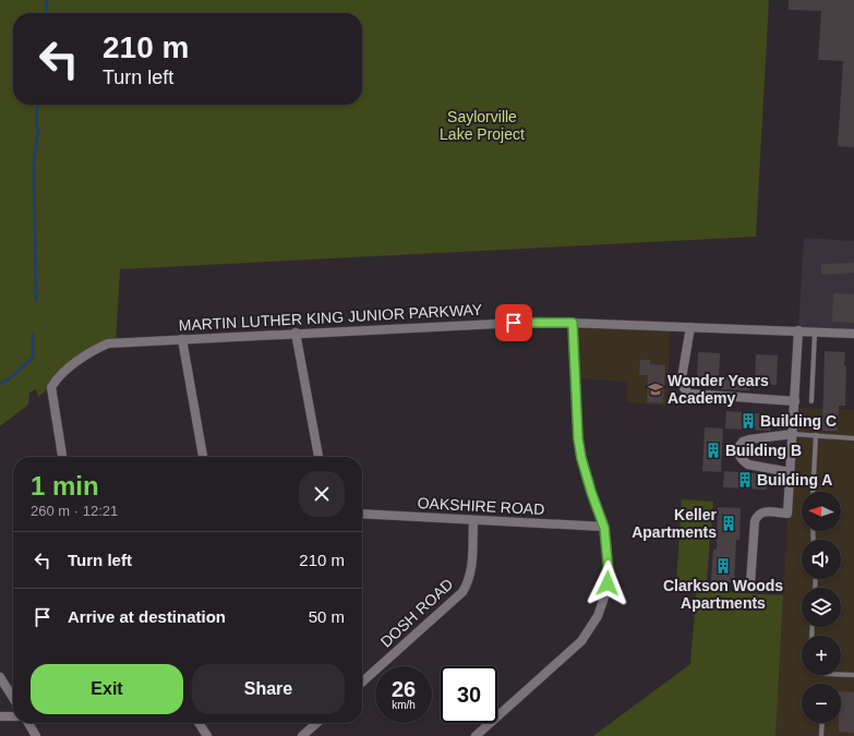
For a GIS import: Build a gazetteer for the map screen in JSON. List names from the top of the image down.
{
  "streets": {
    "street": ["MARTIN LUTHER KING JUNIOR PARKWAY", "OAKSHIRE ROAD", "DOSH ROAD"]
  },
  "crossings": [
    ["OAKSHIRE ROAD", "DOSH ROAD"]
  ],
  "parks": ["Saylorville Lake Project"],
  "places": {
    "school or university": ["Wonder Years Academy"],
    "building": [
      "Building C",
      "Building B",
      "Building A",
      "Keller Apartments",
      "Clarkson Woods Apartments"
    ]
  },
  "north": "left",
  "page": {
    "turn": ["210 m", "Turn left"],
    "heading": ["1 min", "260 m · 12:21"],
    "map_buttons": ["+", "−"],
    "list": [
      {
        "name": "Turn left",
        "value": "210 m"
      },
      {
        "name": "Arrive at destination",
        "value": "50 m"
      }
    ],
    "buttons": ["Exit", "Share"],
    "speed": "26 km/h",
    "limit": "30"
  }
}
